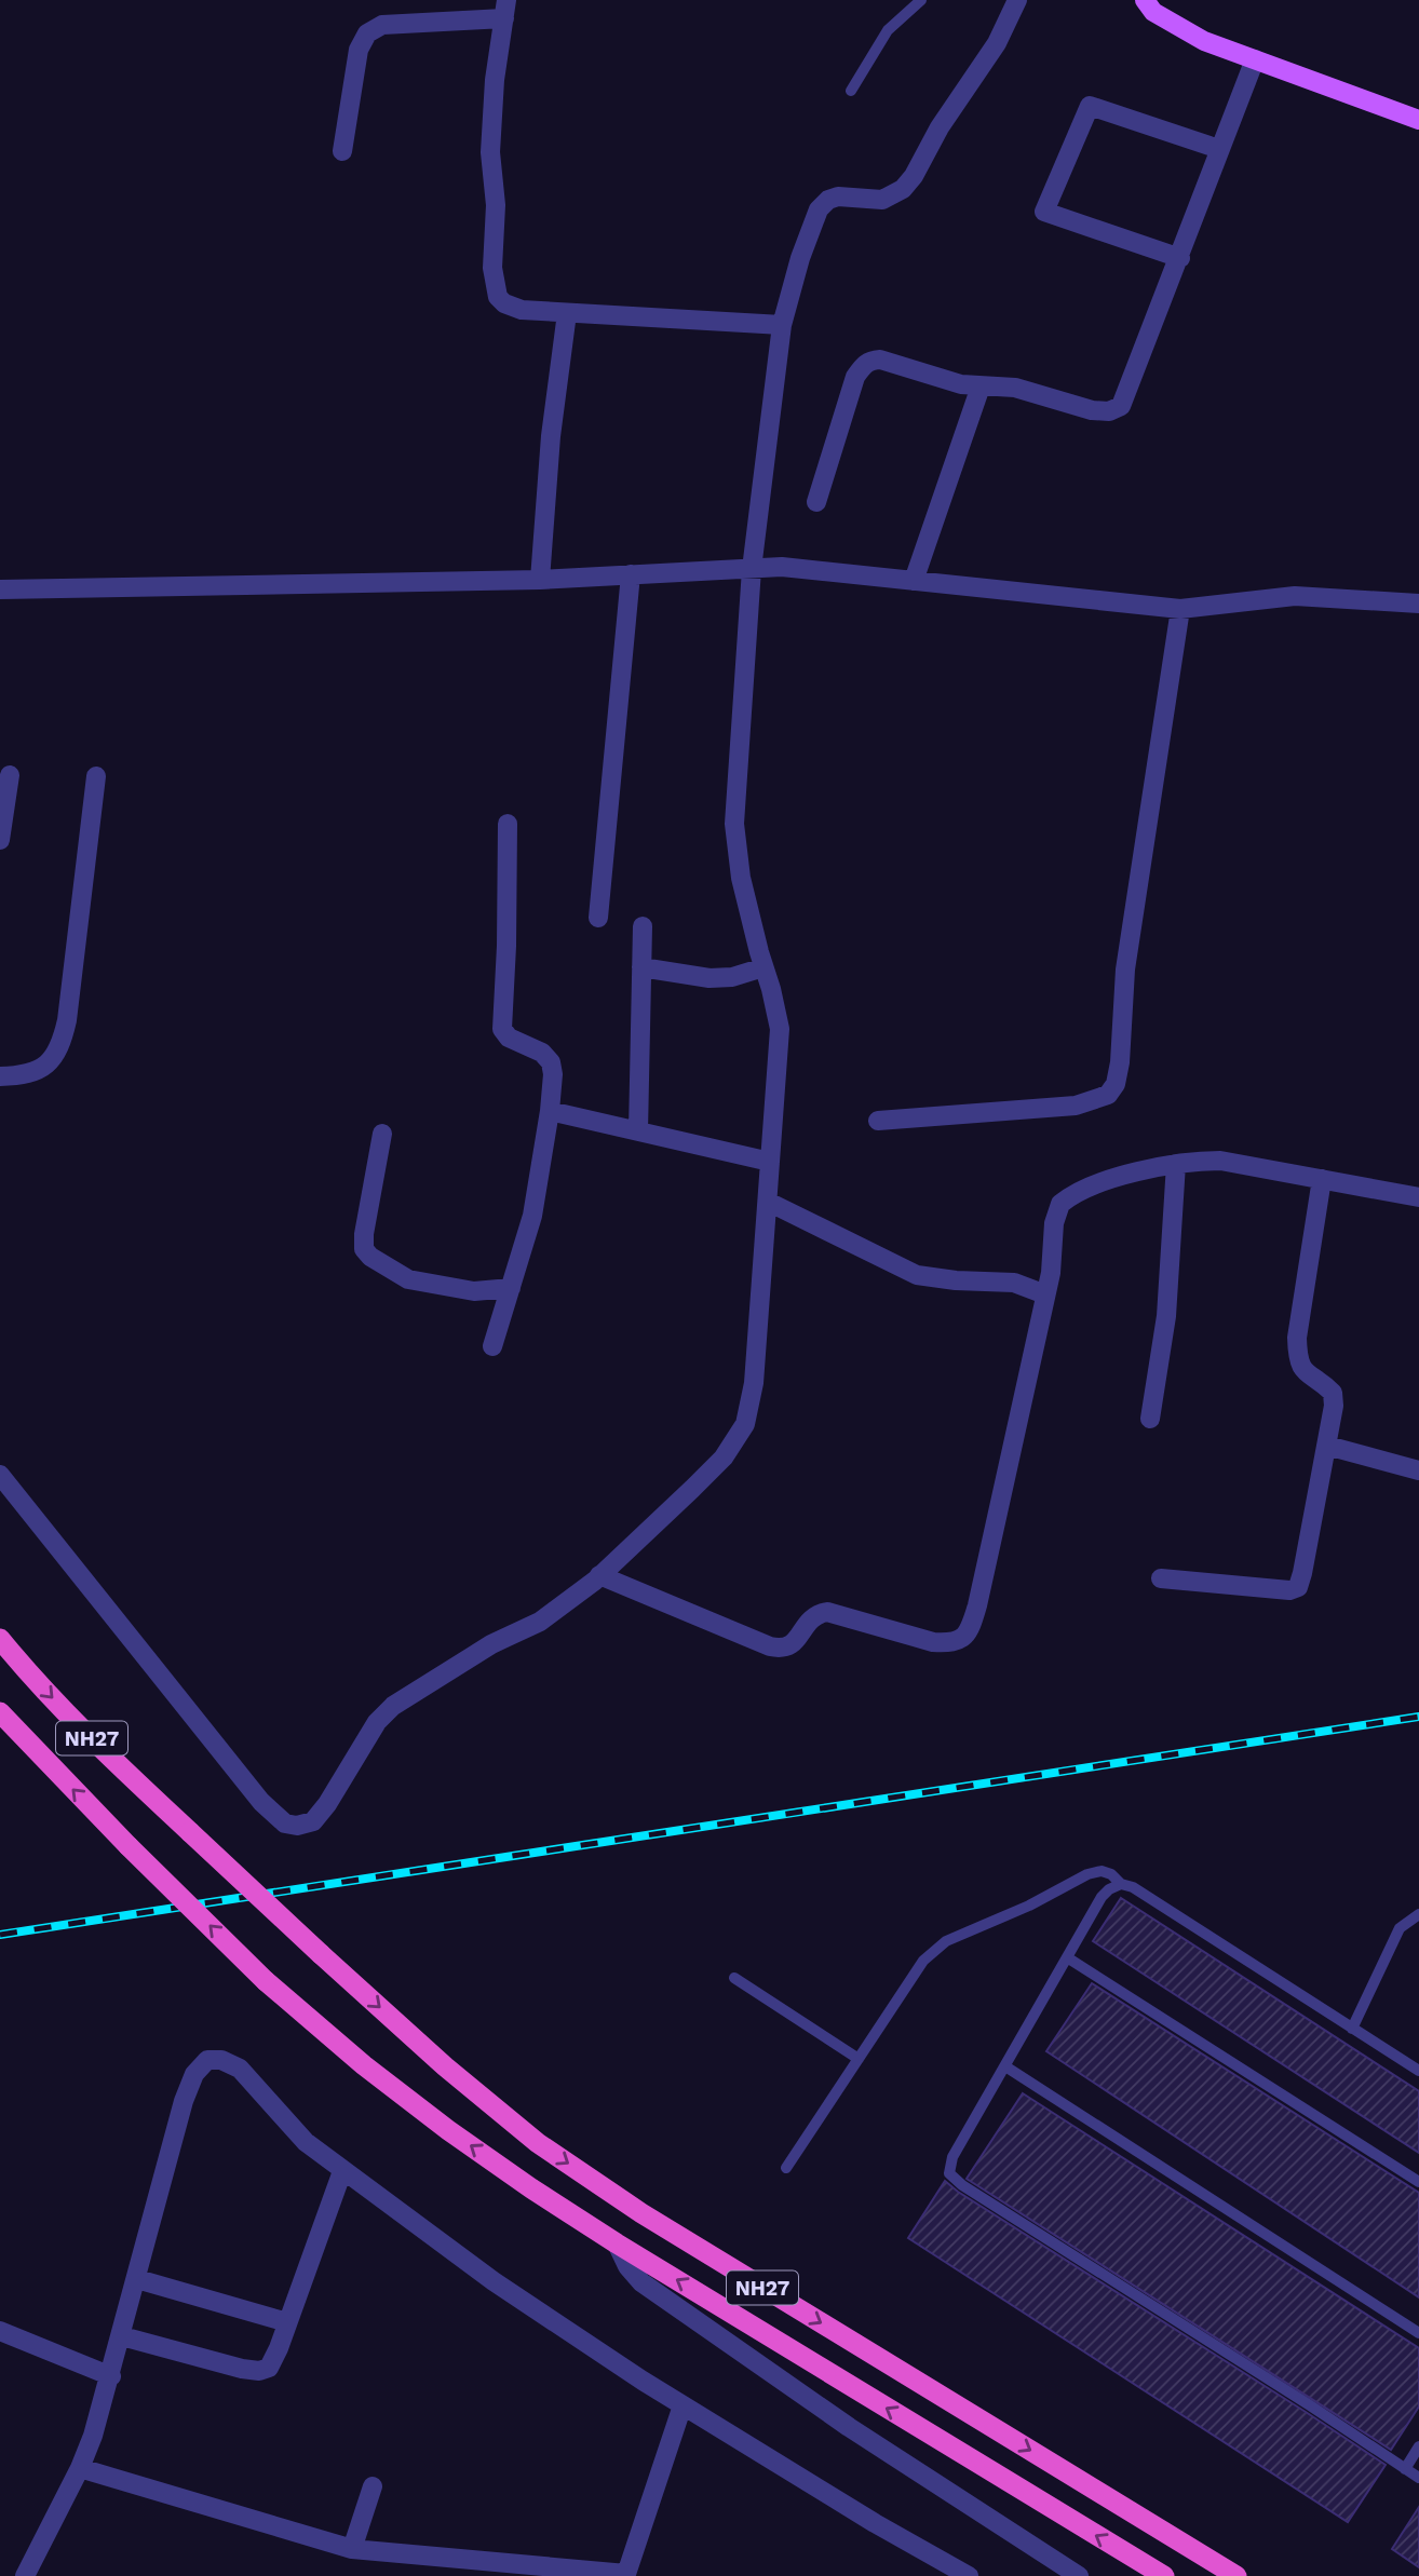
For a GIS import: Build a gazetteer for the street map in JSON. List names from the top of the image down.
{
  "streets": {
    "highway": ["NH27"]
  }
}
